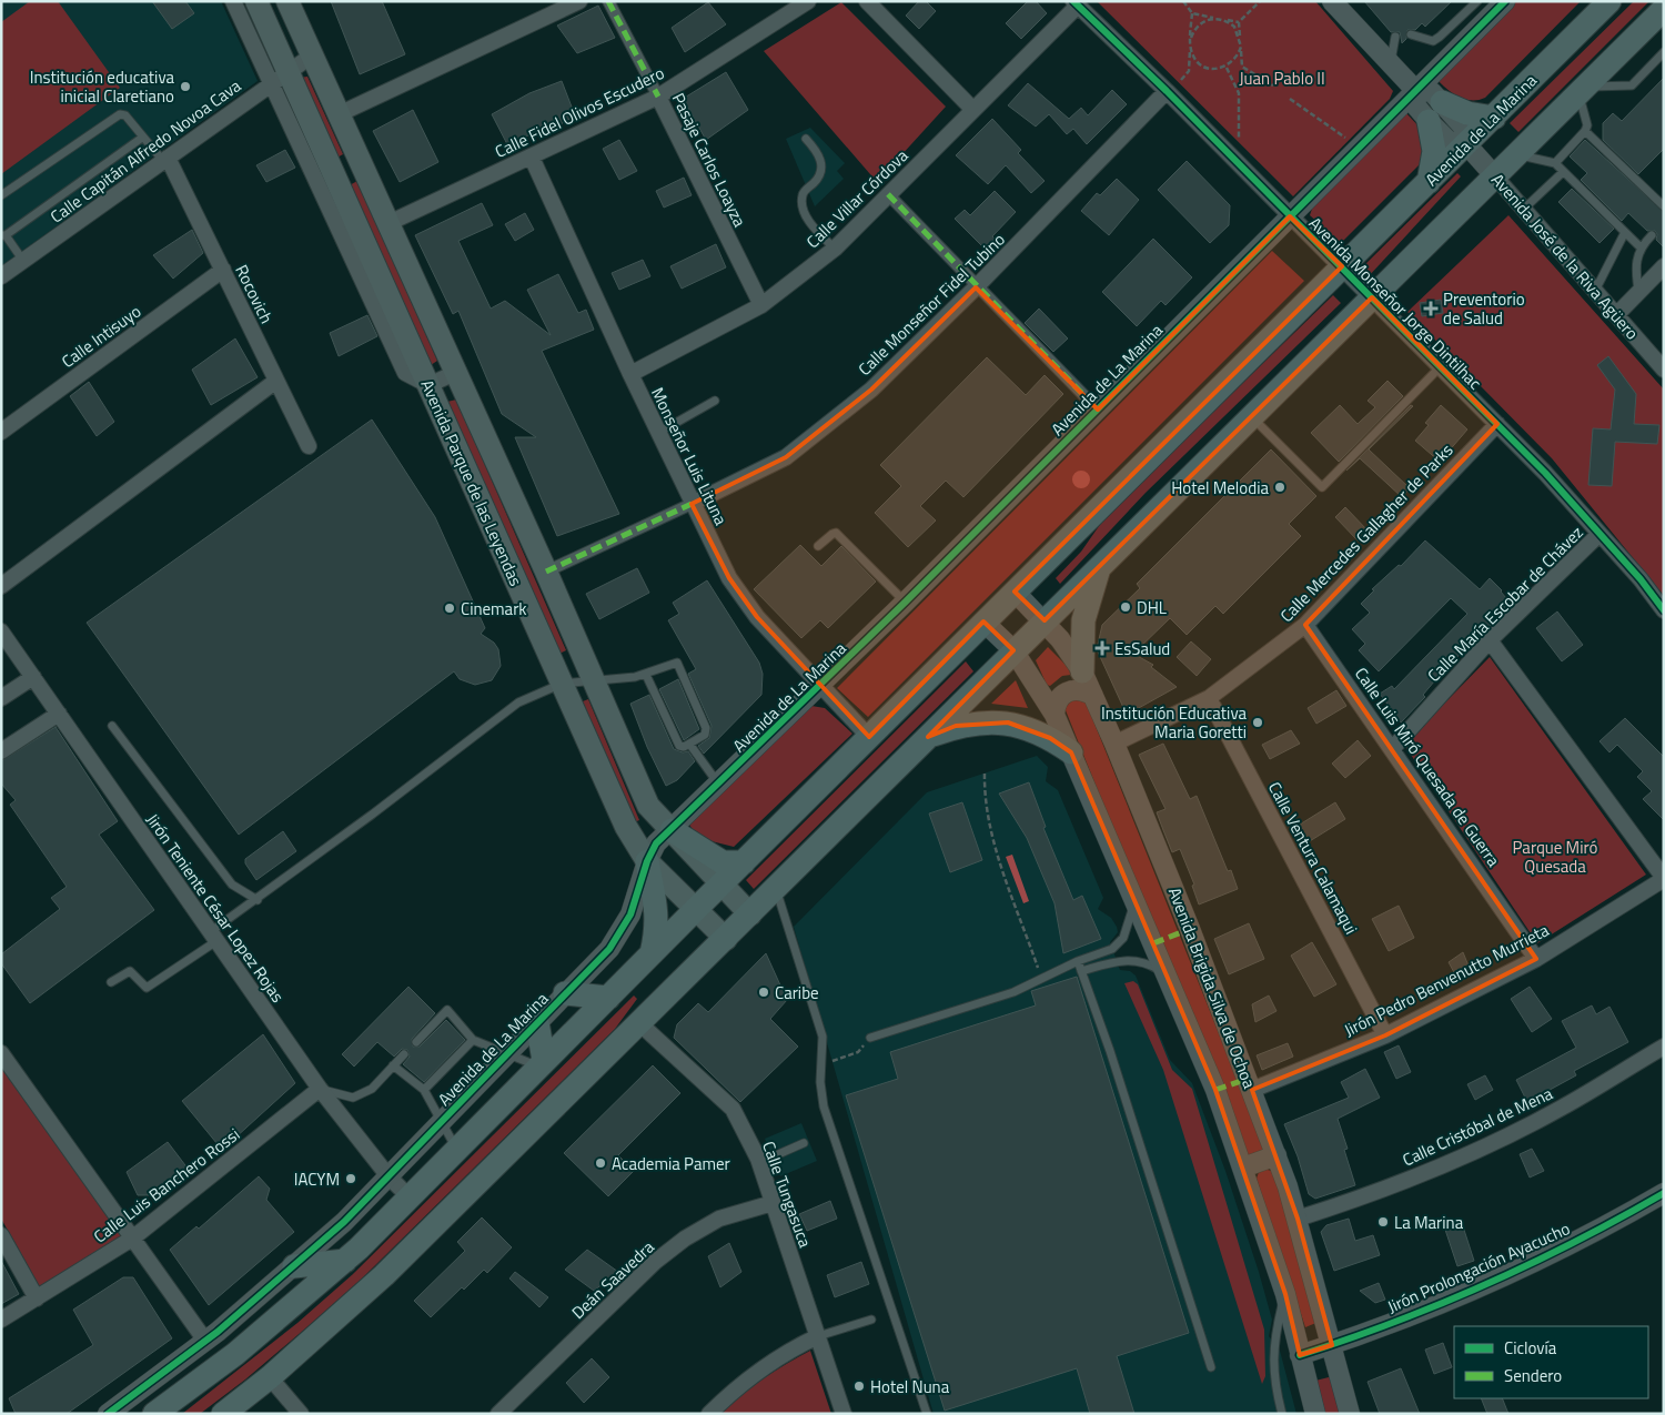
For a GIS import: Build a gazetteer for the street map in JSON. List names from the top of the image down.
{
  "streets": {
    "main road": ["Avenida de La Marina", "Avenida Parque de las Leyendas"],
    "street": [
      "Calle Fidel Olivos Escudero",
      "Calle Capitán Alfredo Novoa Cava",
      "Pasaje Carlos Loayza",
      "Calle Villar Córdova",
      "Avenida José de la Riva Agüero",
      "Rocovich",
      "Avenida Monseñor Jorge Dintilhac",
      "Calle Monseñor Fidel Tubino",
      "Calle Intisuyo",
      "Monseñor Luis Lituna",
      "Calle Mercedes Gallagher de Parks",
      "Calle María Escobar de Chávez",
      "Calle Luis Miró Quesada de Guerra",
      "Calle Ventura Calamaqui",
      "Jirón Teniente César Lopez Rojas",
      "Jirón Pedro Benvenutto Murrieta",
      "Avenida Brigida Silva de Ochoa",
      "Calle Cristóbal de Mena",
      "Calle Luis Banchero Rossi",
      "Calle Tungasuca",
      "Jirón Prolongación Ayacucho",
      "Deán Saavedra"
    ]
  },
  "crossings": [
    ["Calle Fidel Olivos Escudero", "Pasaje Carlos Loayza"],
    ["Calle Fidel Olivos Escudero", "Monseñor Luis Lituna"],
    ["Calle Fidel Olivos Escudero", "Avenida Parque de las Leyendas"],
    ["Avenida de La Marina", "Avenida José de la Riva Agüero"],
    ["Avenida de La Marina", "Avenida Monseñor Jorge Dintilhac"],
    ["Avenida de La Marina", "Monseñor Luis Lituna"],
    ["Avenida de La Marina", "Avenida Parque de las Leyendas"],
    ["Avenida de La Marina", "Jirón Teniente César Lopez Rojas"],
    ["Avenida de La Marina", "Avenida Brigida Silva de Ochoa"],
    ["Calle Capitán Alfredo Novoa Cava", "Rocovich"],
    ["Calle Capitán Alfredo Novoa Cava", "Avenida Parque de las Leyendas"],
    ["Pasaje Carlos Loayza", "Calle Villar Córdova"],
    ["Calle Villar Córdova", "Avenida Monseñor Jorge Dintilhac"],
    ["Calle Villar Córdova", "Monseñor Luis Lituna"],
    ["Rocovich", "Calle Intisuyo"],
    ["Avenida Monseñor Jorge Dintilhac", "Calle Monseñor Fidel Tubino"],
    ["Avenida Monseñor Jorge Dintilhac", "Calle Mercedes Gallagher de Parks"],
    ["Avenida Monseñor Jorge Dintilhac", "Calle María Escobar de Chávez"],
    ["Calle Monseñor Fidel Tubino", "Monseñor Luis Lituna"],
    ["Calle Mercedes Gallagher de Parks", "Calle Luis Miró Quesada de Guerra"],
    ["Calle Mercedes Gallagher de Parks", "Calle Ventura Calamaqui"],
    ["Calle Mercedes Gallagher de Parks", "Avenida Brigida Silva de Ochoa"],
    ["Calle María Escobar de Chávez", "Calle Luis Miró Quesada de Guerra"],
    ["Calle Luis Miró Quesada de Guerra", "Jirón Pedro Benvenutto Murrieta"],
    ["Calle Ventura Calamaqui", "Jirón Pedro Benvenutto Murrieta"],
    ["Jirón Teniente César Lopez Rojas", "Calle Luis Banchero Rossi"],
    ["Jirón Pedro Benvenutto Murrieta", "Avenida Brigida Silva de Ochoa"],
    ["Avenida Brigida Silva de Ochoa", "Calle Cristóbal de Mena"],
    ["Avenida Brigida Silva de Ochoa", "Jirón Prolongación Ayacucho"],
    ["Calle Tungasuca", "Deán Saavedra"]
  ],
  "parks": ["Juan Pablo II", "Parque Miró Quesada"],
  "places": {
    "other": [
      "Institución educativa inicial Claretiano",
      "Hotel Melodia",
      "DHL",
      "Cinemark",
      "Institución Educativa Maria Goretti",
      "Caribe",
      "Academia Pamer",
      "IACYM",
      "La Marina",
      "Hotel Nuna"
    ],
    "health": ["Preventorio de Salud", "EsSalud"]
  },
  "legend": ["Ciclovía", "Sendero"]
}
